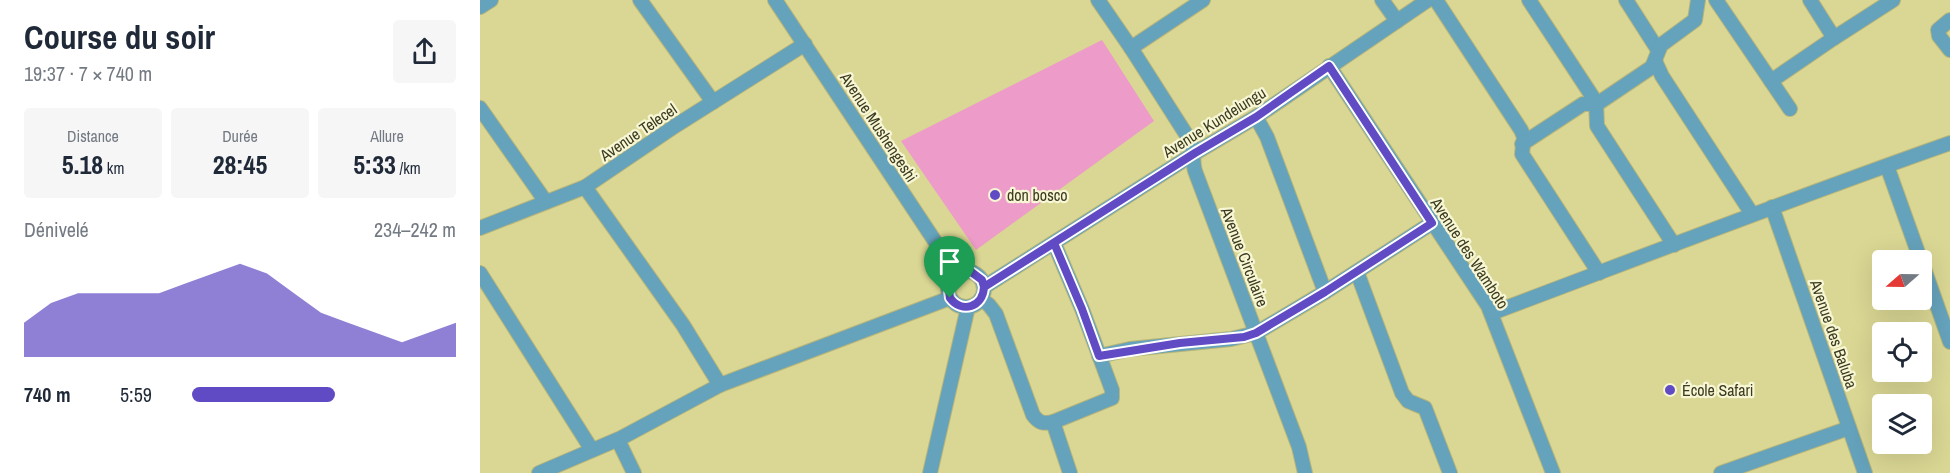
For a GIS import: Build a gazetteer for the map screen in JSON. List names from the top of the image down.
{
  "streets": {
    "street": [
      "Avenue Kundelungu",
      "Avenue Mushengeshi",
      "Avenue Telecel",
      "Avenue des Wamboto",
      "Avenue Circulaire",
      "Avenue des Baluba"
    ]
  },
  "crossings": [
    ["Avenue Kundelungu", "Avenue Mushengeshi"],
    ["Avenue Kundelungu", "Avenue des Wamboto"],
    ["Avenue Kundelungu", "Avenue Circulaire"],
    ["Avenue Mushengeshi", "Avenue Telecel"]
  ],
  "places": ["don bosco", "École Safari"],
  "north": "left",
  "page": {
    "heading": ["Course du soir", "19:37 · 7 × 740 m"],
    "stats": [
      ["Distance", "5.18 km"],
      ["Durée", "28:45"],
      ["Allure", "5:33 /km"]
    ],
    "chart": ["Dénivelé", "234–242 m"],
    "list": [
      {
        "name": "740 m",
        "note": "5:59"
      }
    ]
  }
}
